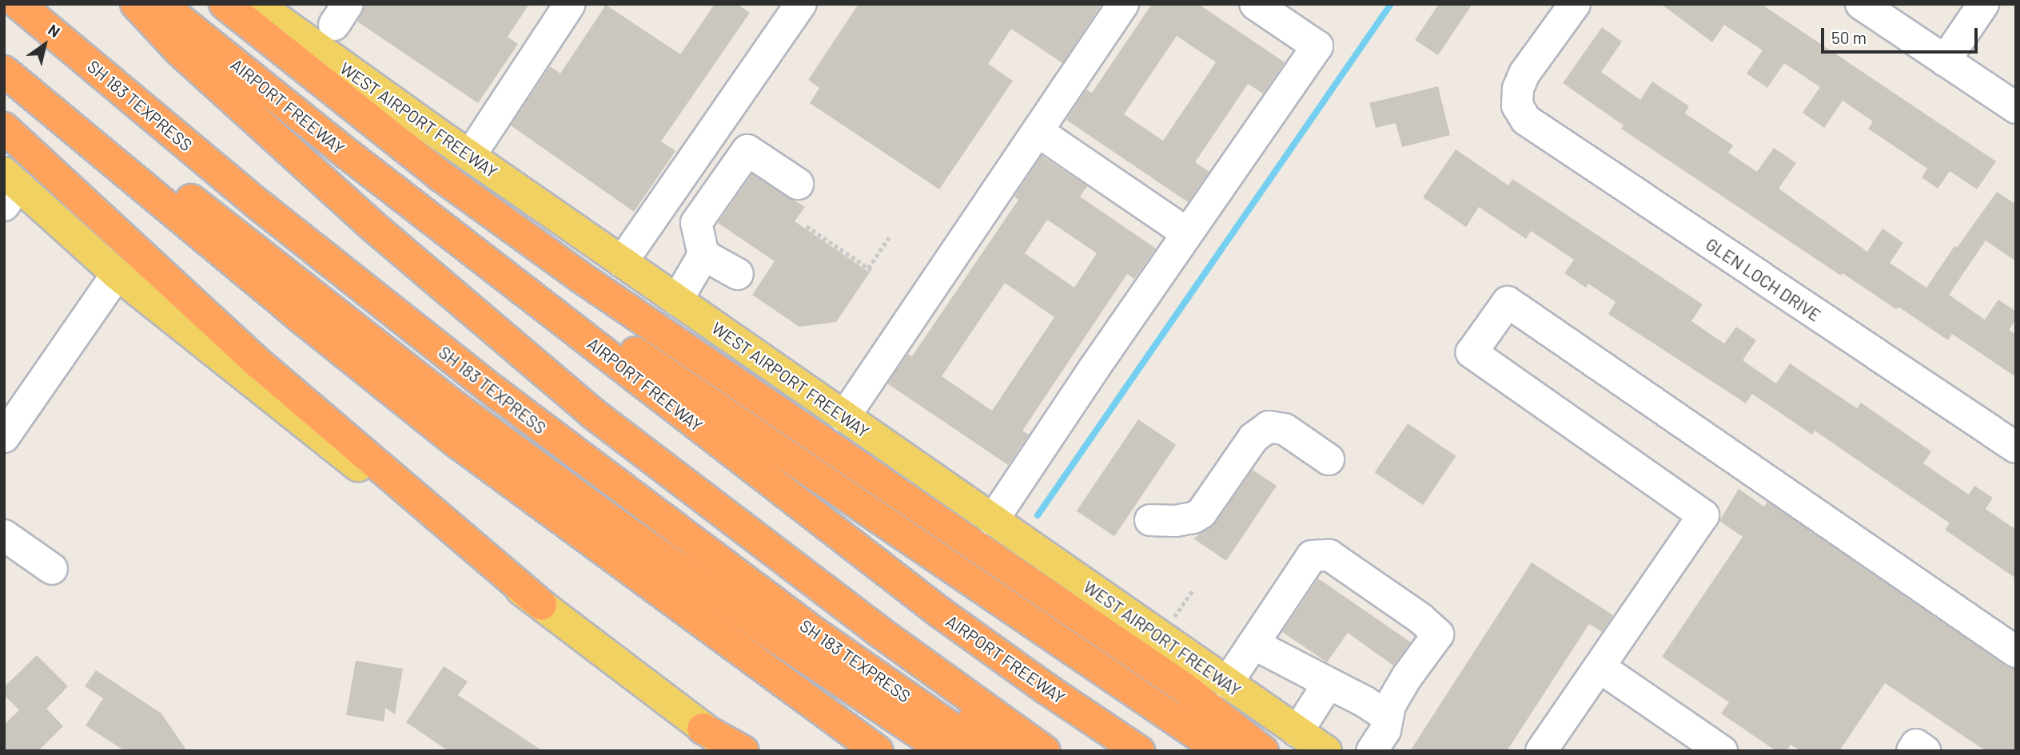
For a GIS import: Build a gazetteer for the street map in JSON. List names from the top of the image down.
{
  "streets": {
    "highway": ["SH 183 TEXPRESS", "AIRPORT FREEWAY"],
    "main road": ["WEST AIRPORT FREEWAY"],
    "street": ["GLEN LOCH DRIVE"]
  },
  "scale_bar": "50 m",
  "north": "top right"
}
